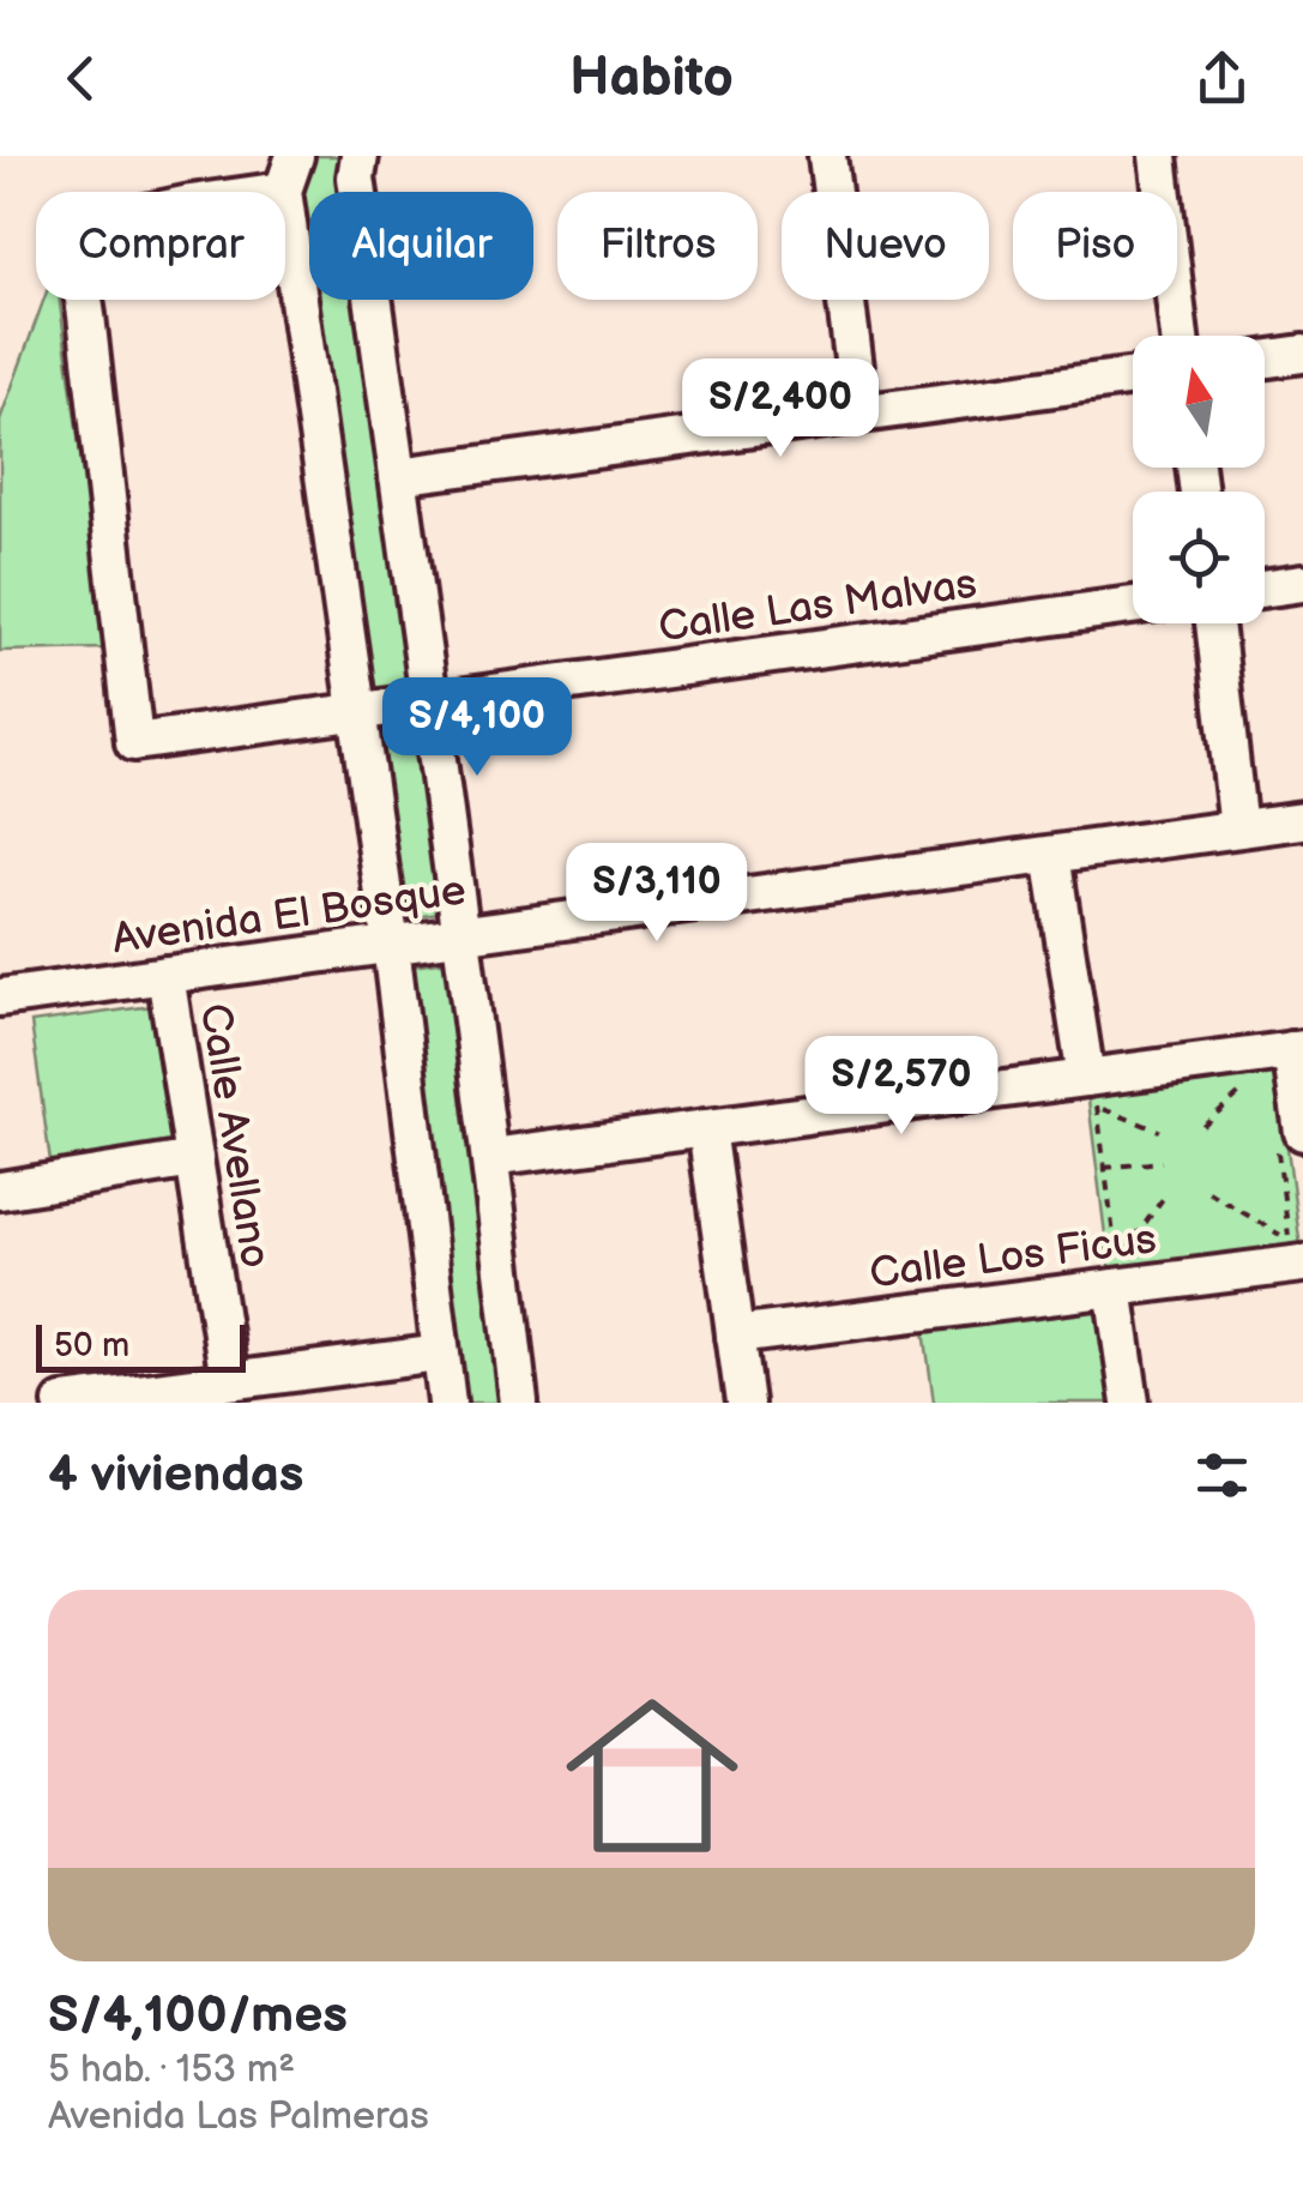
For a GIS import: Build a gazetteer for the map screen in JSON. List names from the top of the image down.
{
  "streets": {
    "street": [
      "Calle Las Malvas",
      "Avenida El Bosque",
      "Calle Avellano",
      "Calle Los Ficus"
    ]
  },
  "crossings": [
    ["Avenida El Bosque", "Calle Avellano"]
  ],
  "scale_bar": "50 m",
  "north": "top",
  "page": {
    "header": "Habito",
    "chip": [
      "Comprar",
      "Alquilar",
      "Filtros",
      "Nuevo",
      "Piso"
    ],
    "price": [
      "S/2,400",
      "S/4,100",
      "S/3,110",
      "S/2,570"
    ],
    "scale": "50 m",
    "heading": "4 viviendas",
    "list": [
      {
        "name": "S/4,100/mes",
        "note": "5 hab. · 153 m² · Avenida Las Palmeras"
      }
    ]
  }
}
